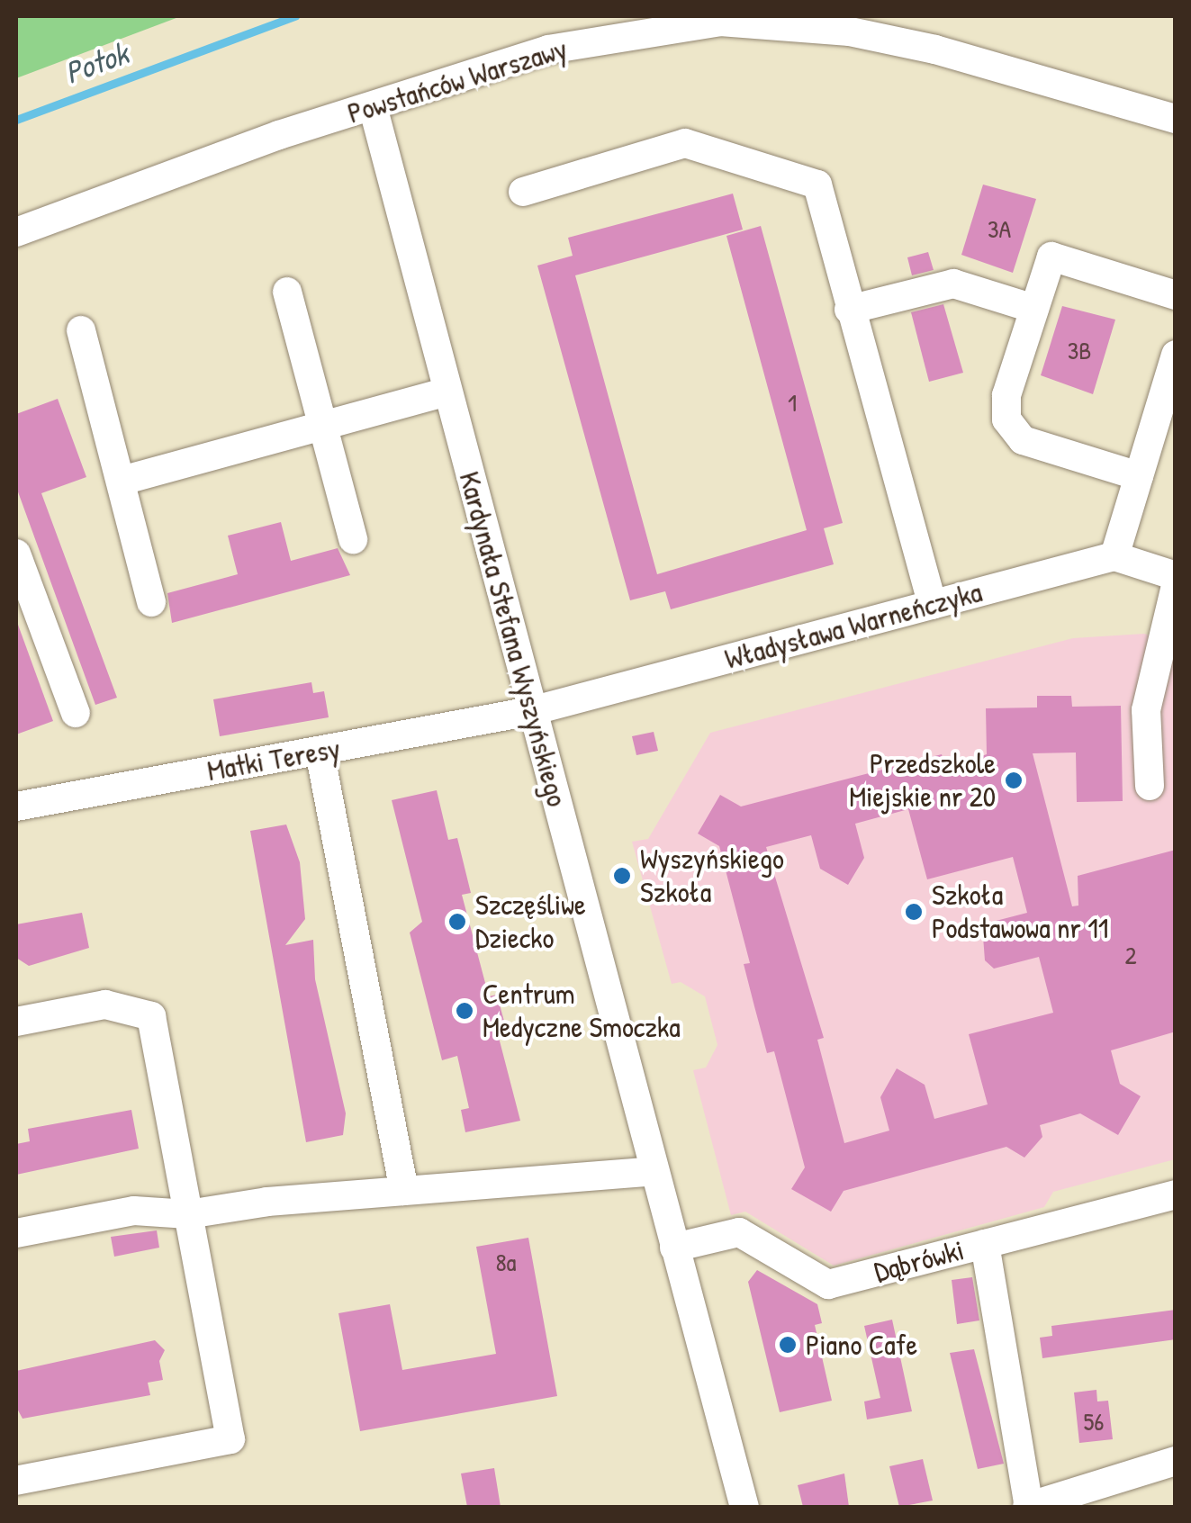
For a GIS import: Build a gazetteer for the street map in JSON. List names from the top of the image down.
{
  "streets": {
    "street": [
      "Powstańców Warszawy",
      "Władysława Warneńczyka",
      "Kardynała Stefana Wyszyńskiego",
      "Matki Teresy",
      "Dąbrówki"
    ]
  },
  "crossings": [
    ["Powstańców Warszawy", "Kardynała Stefana Wyszyńskiego"],
    ["Władysława Warneńczyka", "Kardynała Stefana Wyszyńskiego"],
    ["Władysława Warneńczyka", "Matki Teresy"],
    ["Kardynała Stefana Wyszyńskiego", "Matki Teresy"],
    ["Kardynała Stefana Wyszyńskiego", "Dąbrówki"]
  ],
  "water": ["Potok"],
  "places": [
    "Przedszkole Miejskie nr 20",
    "Wyszyńskiego Szkoła",
    "Szkoła Podstawowa nr 11",
    "Szczęśliwe Dziecko",
    "Centrum Medyczne Smoczka",
    "Piano Cafe"
  ],
  "house_numbers": [
    "3A",
    "3B",
    "1",
    "2",
    "8a",
    "56"
  ]
}
